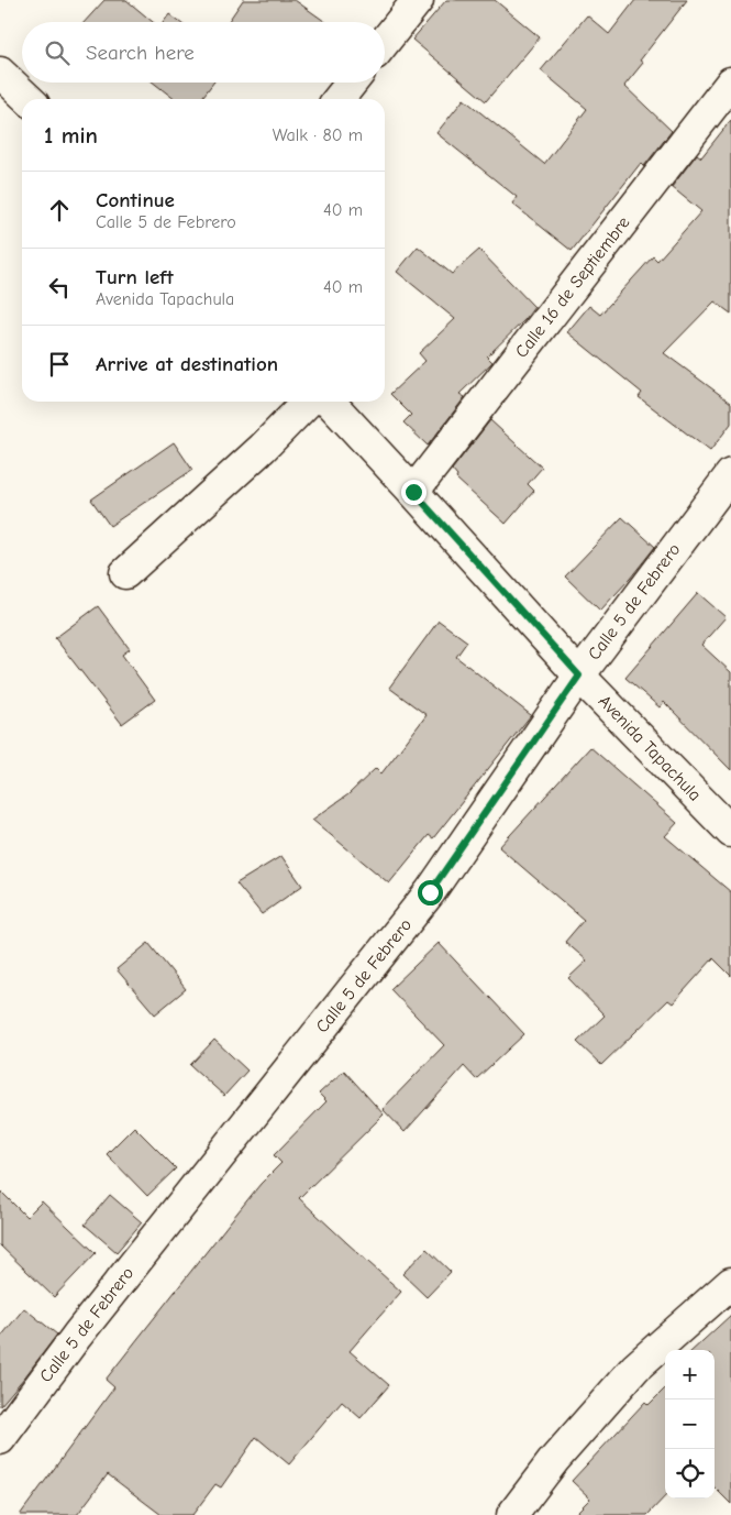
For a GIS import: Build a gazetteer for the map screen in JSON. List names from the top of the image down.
{
  "streets": {
    "street": ["Calle 16 de Septiembre", "Calle 5 de Febrero", "Avenida Tapachula"]
  },
  "crossings": [
    ["Calle 16 de Septiembre", "Avenida Tapachula"],
    ["Calle 5 de Febrero", "Avenida Tapachula"]
  ],
  "page": {
    "search": "Search here",
    "heading": ["1 min", "Walk · 80 m"],
    "list": [
      ["Continue", "Calle 5 de Febrero", "40 m"],
      ["Turn left", "Avenida Tapachula", "40 m"],
      "Arrive at destination"
    ],
    "map_buttons": ["+", "−"]
  }
}
